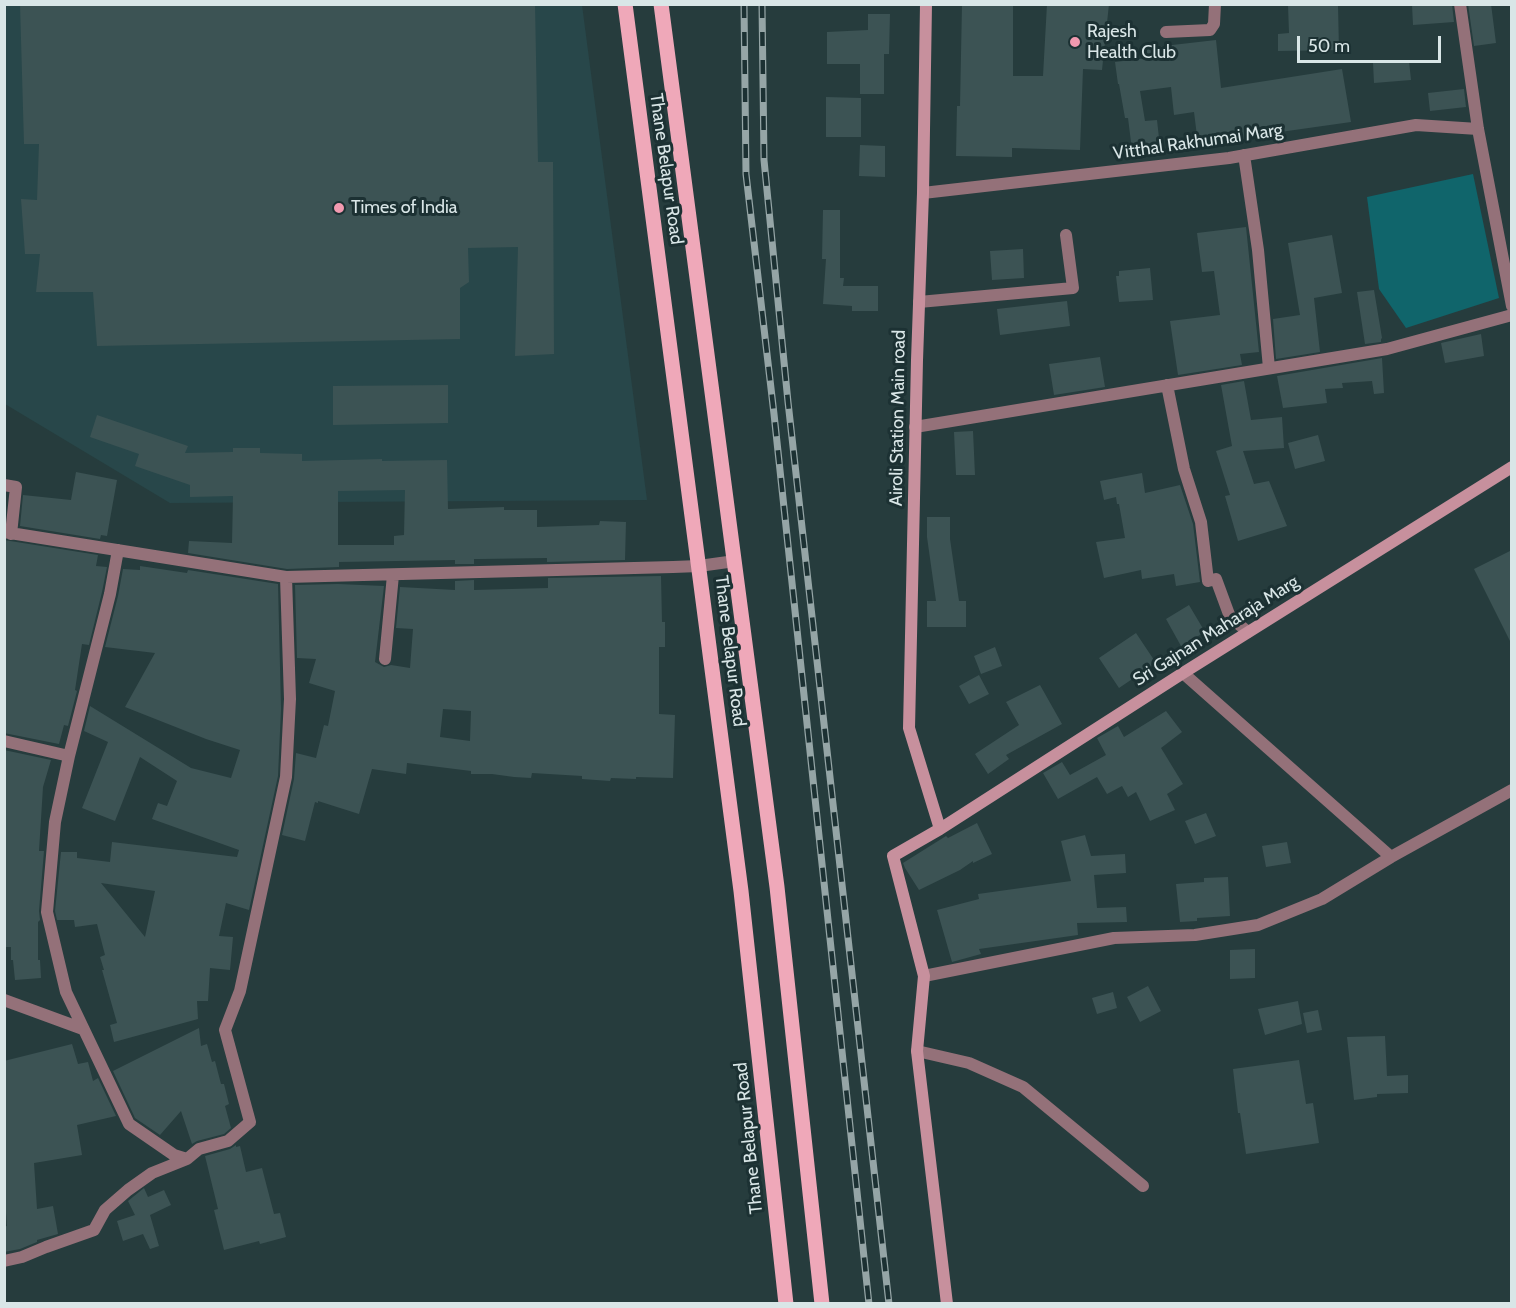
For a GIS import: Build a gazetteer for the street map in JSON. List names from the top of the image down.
{
  "streets": {
    "main road": ["Thane Belapur Road"],
    "street": ["Vitthal Rakhumai Marg", "Airoli Station Main road", "Sri Gajnan Maharaja Marg"]
  },
  "crossings": [
    ["Vitthal Rakhumai Marg", "Airoli Station Main road"],
    ["Airoli Station Main road", "Sri Gajnan Maharaja Marg"]
  ],
  "places": ["Rajesh Health Club", "Times of India"],
  "scale_bar": "50 m"
}
